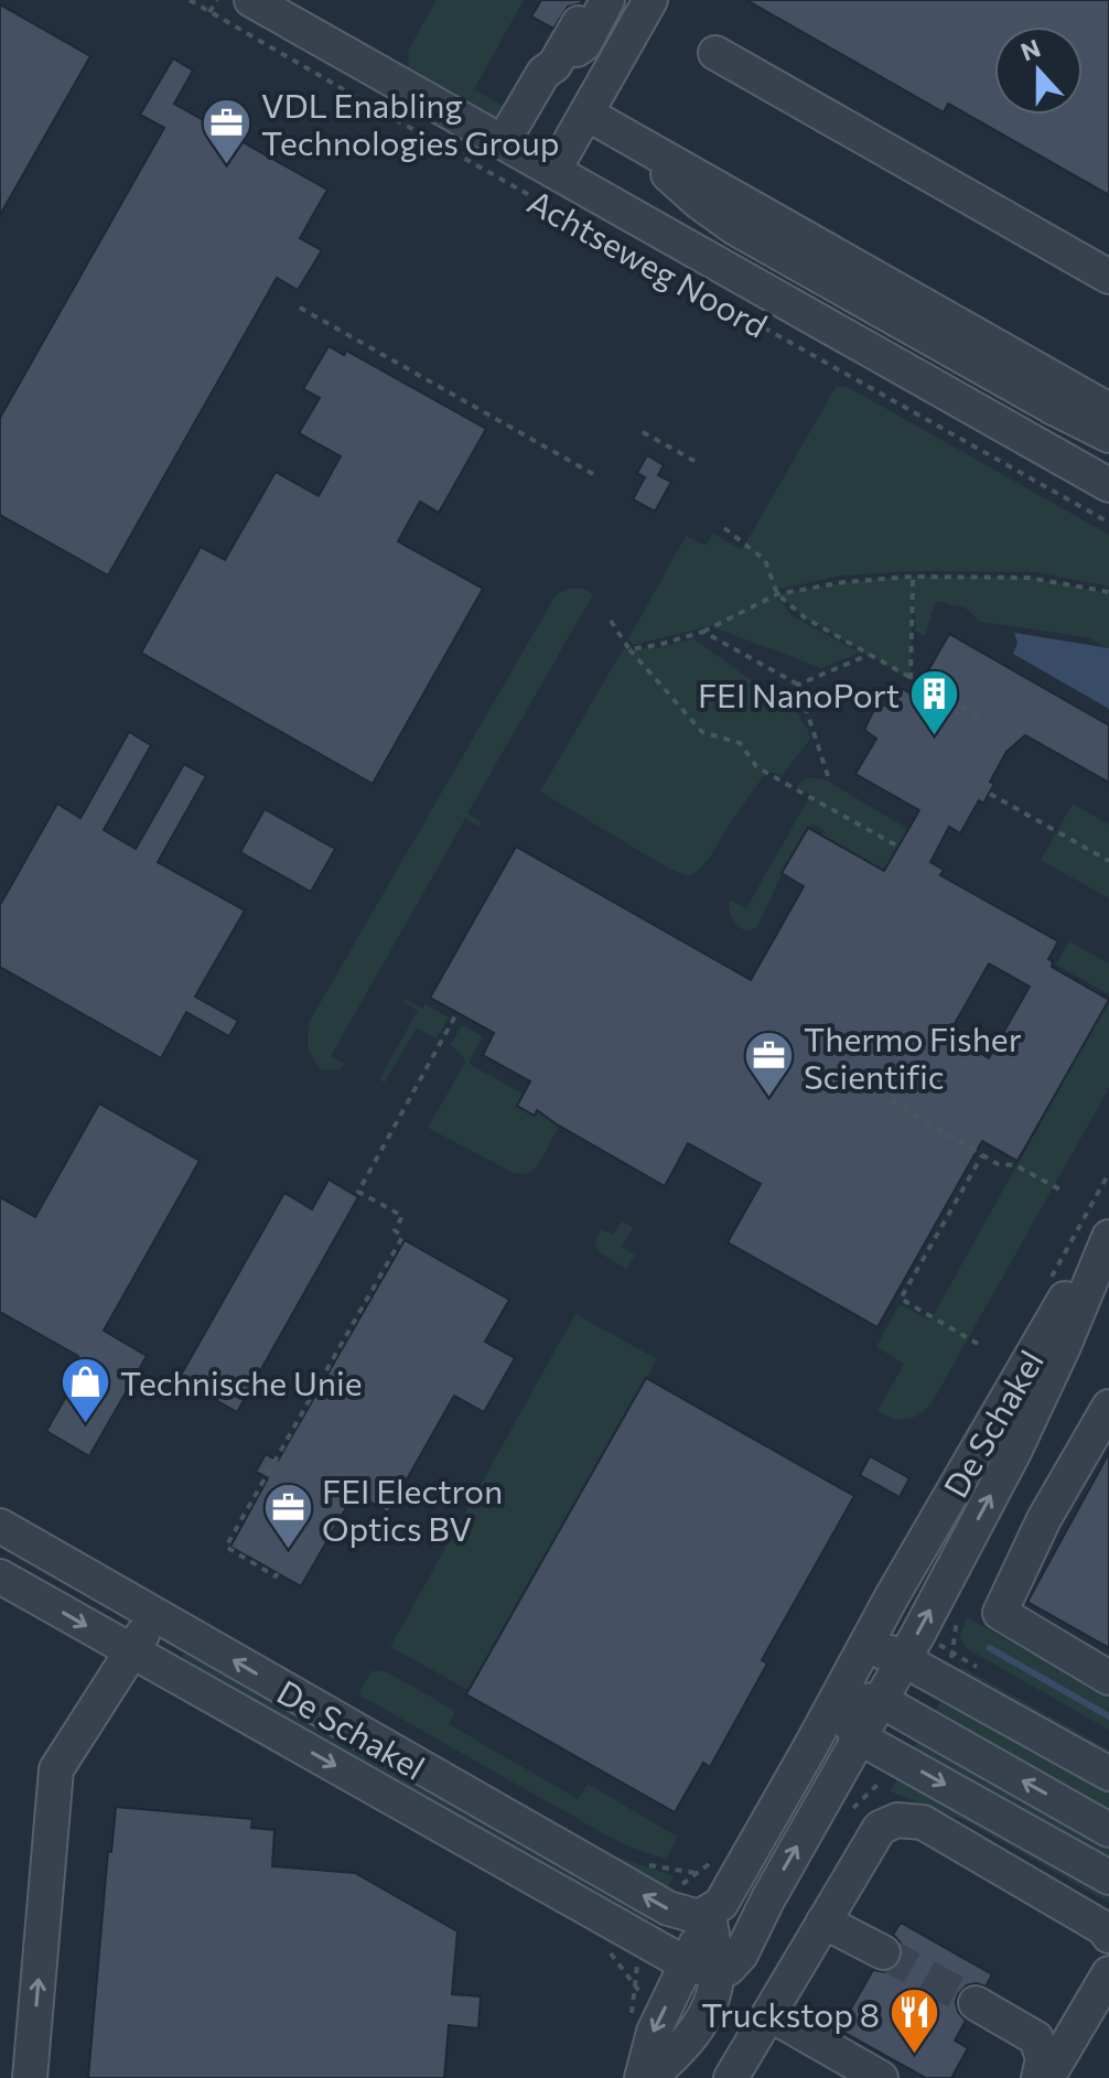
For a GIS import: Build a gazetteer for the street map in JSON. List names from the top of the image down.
{
  "streets": {
    "street": ["Achtseweg Noord", "De Schakel"]
  },
  "places": {
    "office": ["VDL Enabling Technologies Group", "Thermo Fisher Scientific", "FEI Electron Optics BV"],
    "building": ["FEI NanoPort"],
    "shop": ["Technische Unie"],
    "restaurant": ["Truckstop 8"]
  },
  "north": "top"
}
